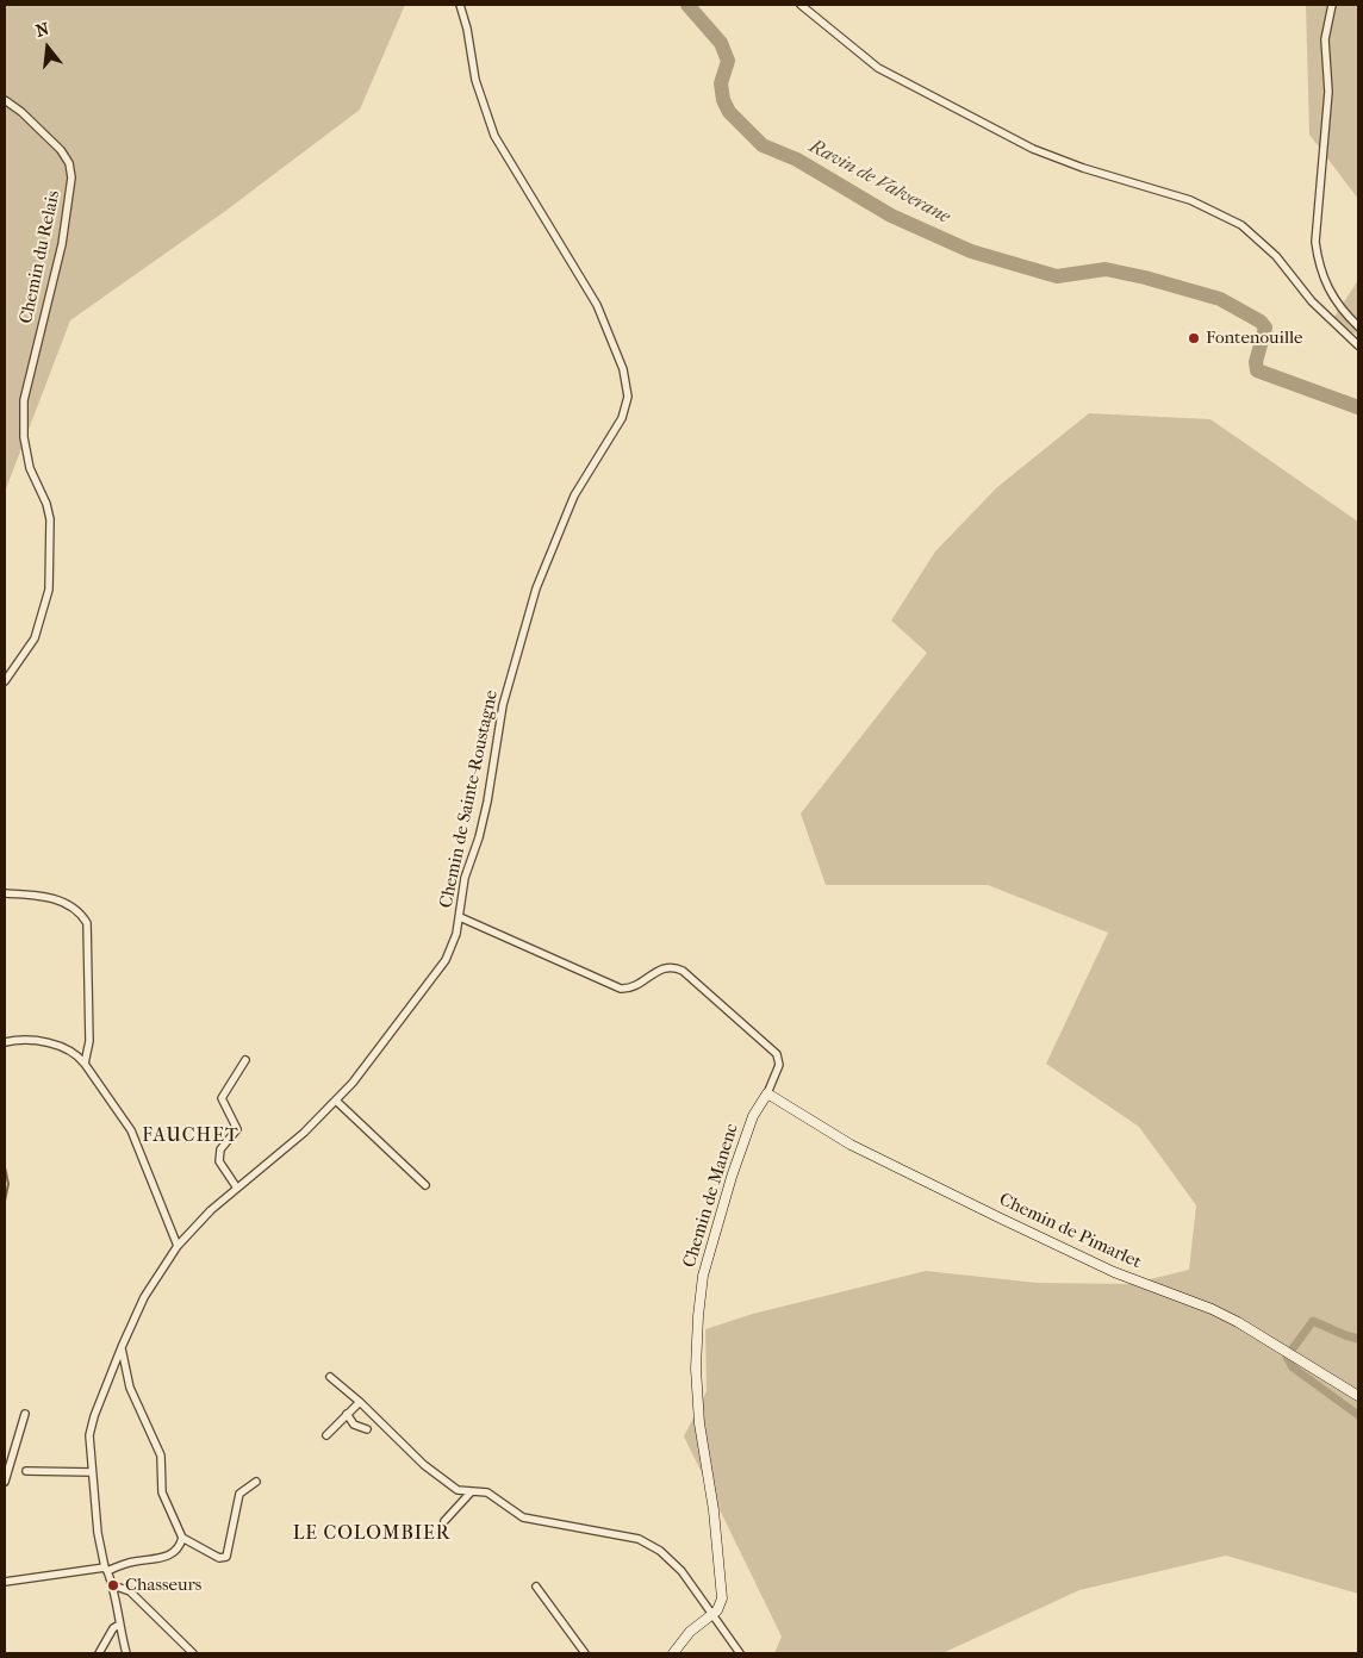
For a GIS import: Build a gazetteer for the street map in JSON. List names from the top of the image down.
{
  "streets": {
    "street": [
      "Chemin du Relais",
      "Chemin de Sainte-Roustagne",
      "Chemin de Manenc",
      "Chemin de Pimarlet"
    ]
  },
  "crossings": [
    ["Chemin de Sainte-Roustagne", "Chemin de Manenc"],
    ["Chemin de Manenc", "Chemin de Pimarlet"]
  ],
  "districts": ["FAUCHET", "LE COLOMBIER"],
  "water": ["Ravin de Valverane"],
  "places": ["Fontenouille", "Chasseurs"],
  "north": "top"
}
